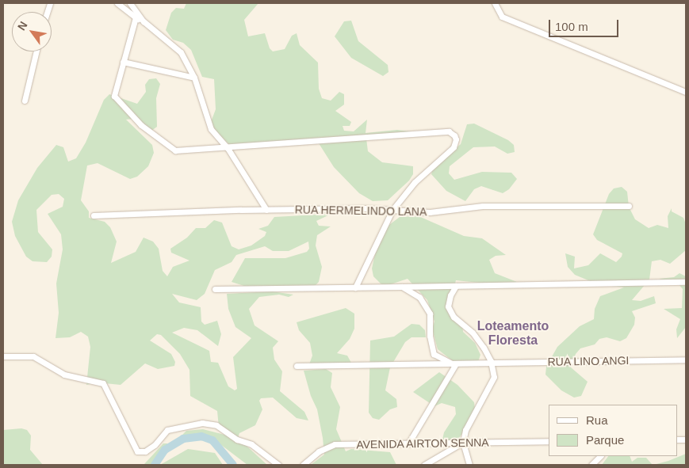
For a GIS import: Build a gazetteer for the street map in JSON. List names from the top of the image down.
{
  "streets": {
    "street": ["RUA HERMELINDO LANA", "RUA LINO ANGI", "AVENIDA AIRTON SENNA"]
  },
  "districts": ["Loteamento Floresta"],
  "legend": ["Rua", "Parque"],
  "scale_bar": "100 m",
  "north": "top left"
}
